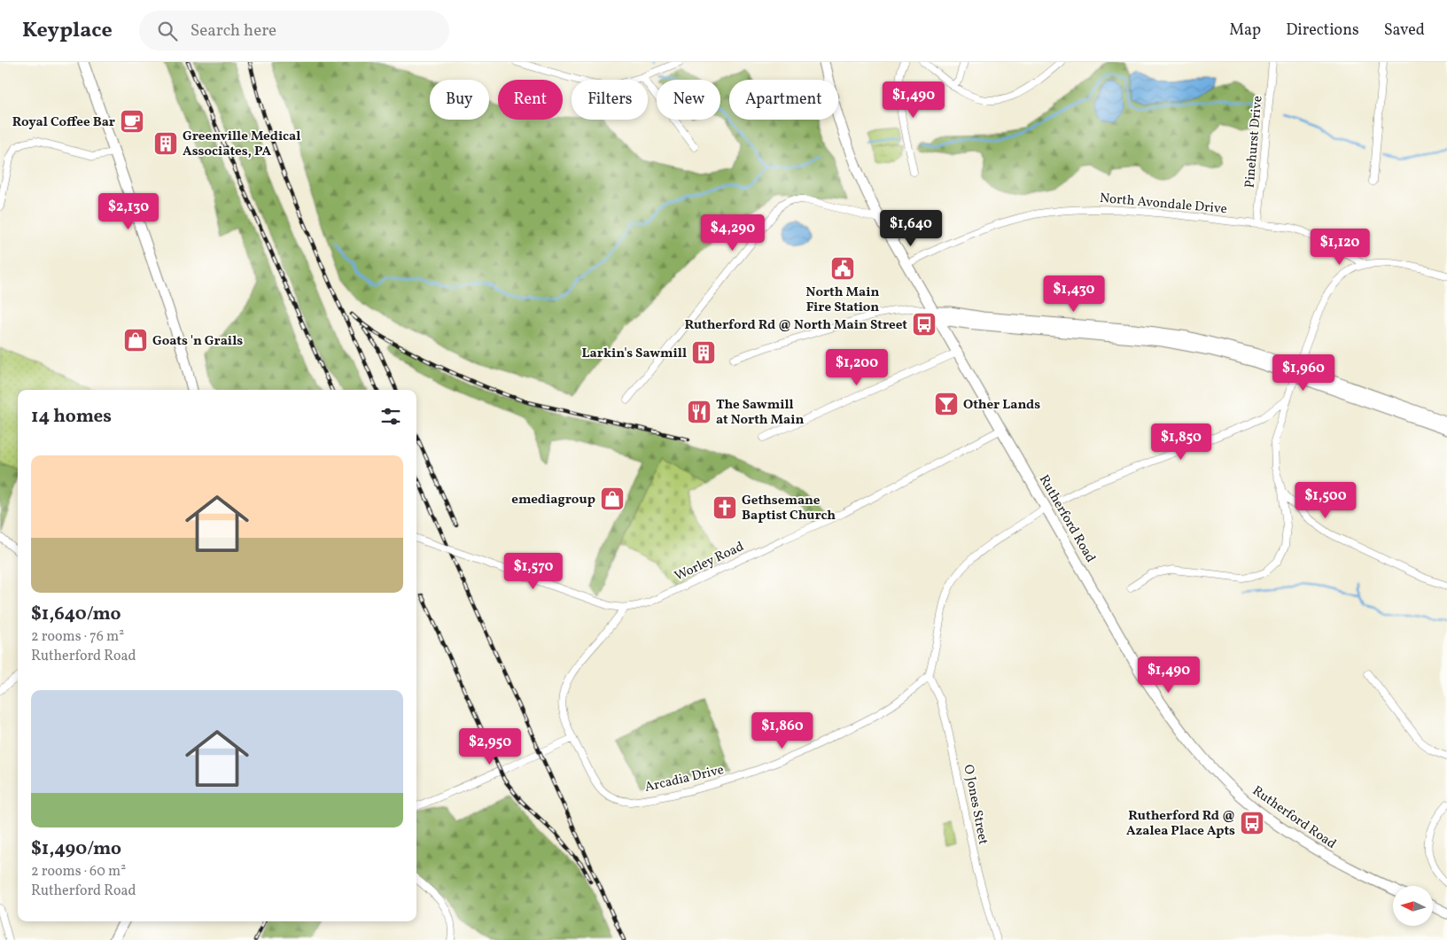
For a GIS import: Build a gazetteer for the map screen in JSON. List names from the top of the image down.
{
  "streets": {
    "street": [
      "Pinehurst Drive",
      "North Avondale Drive",
      "Rutherford Road",
      "Worley Road",
      "Arcadia Drive",
      "O Jones Street"
    ]
  },
  "crossings": [
    ["Pinehurst Drive", "North Avondale Drive"],
    ["North Avondale Drive", "Rutherford Road"],
    ["Rutherford Road", "Worley Road"],
    ["Worley Road", "Arcadia Drive"],
    ["Arcadia Drive", "O Jones Street"]
  ],
  "places": {
    "cafe": ["Royal Coffee Bar"],
    "building": ["Greenville Medical Associates, PA", "Larkin's Sawmill"],
    "public building": ["North Main Fire Station"],
    "bus stop": ["Rutherford Rd @ North Main Street", "Rutherford Rd @ Azalea Place Apts"],
    "shop": ["Goats 'n Grails", "emediagroup"],
    "bar": ["Other Lands"],
    "restaurant": ["The Sawmill at North Main"],
    "church": ["Gethsemane Baptist Church"]
  },
  "north": "left",
  "page": {
    "header": "Keyplace",
    "search": "Search here",
    "nav": ["Map", "Directions", "Saved"],
    "chip": [
      "Buy",
      "Rent",
      "Filters",
      "New",
      "Apartment"
    ],
    "price": [
      "$1,490",
      "$2,130",
      "$1,640",
      "$4,290",
      "$1,120",
      "$1,430",
      "$1,200",
      "$1,960",
      "$1,850",
      "$1,500",
      "$1,570",
      "$1,490",
      "$1,860",
      "$2,950"
    ],
    "heading": "14 homes",
    "list": [
      {
        "name": "$1,640/mo",
        "note": "2 rooms · 76 m² · Rutherford Road"
      },
      {
        "name": "$1,490/mo",
        "note": "2 rooms · 60 m² · Rutherford Road"
      }
    ]
  }
}
